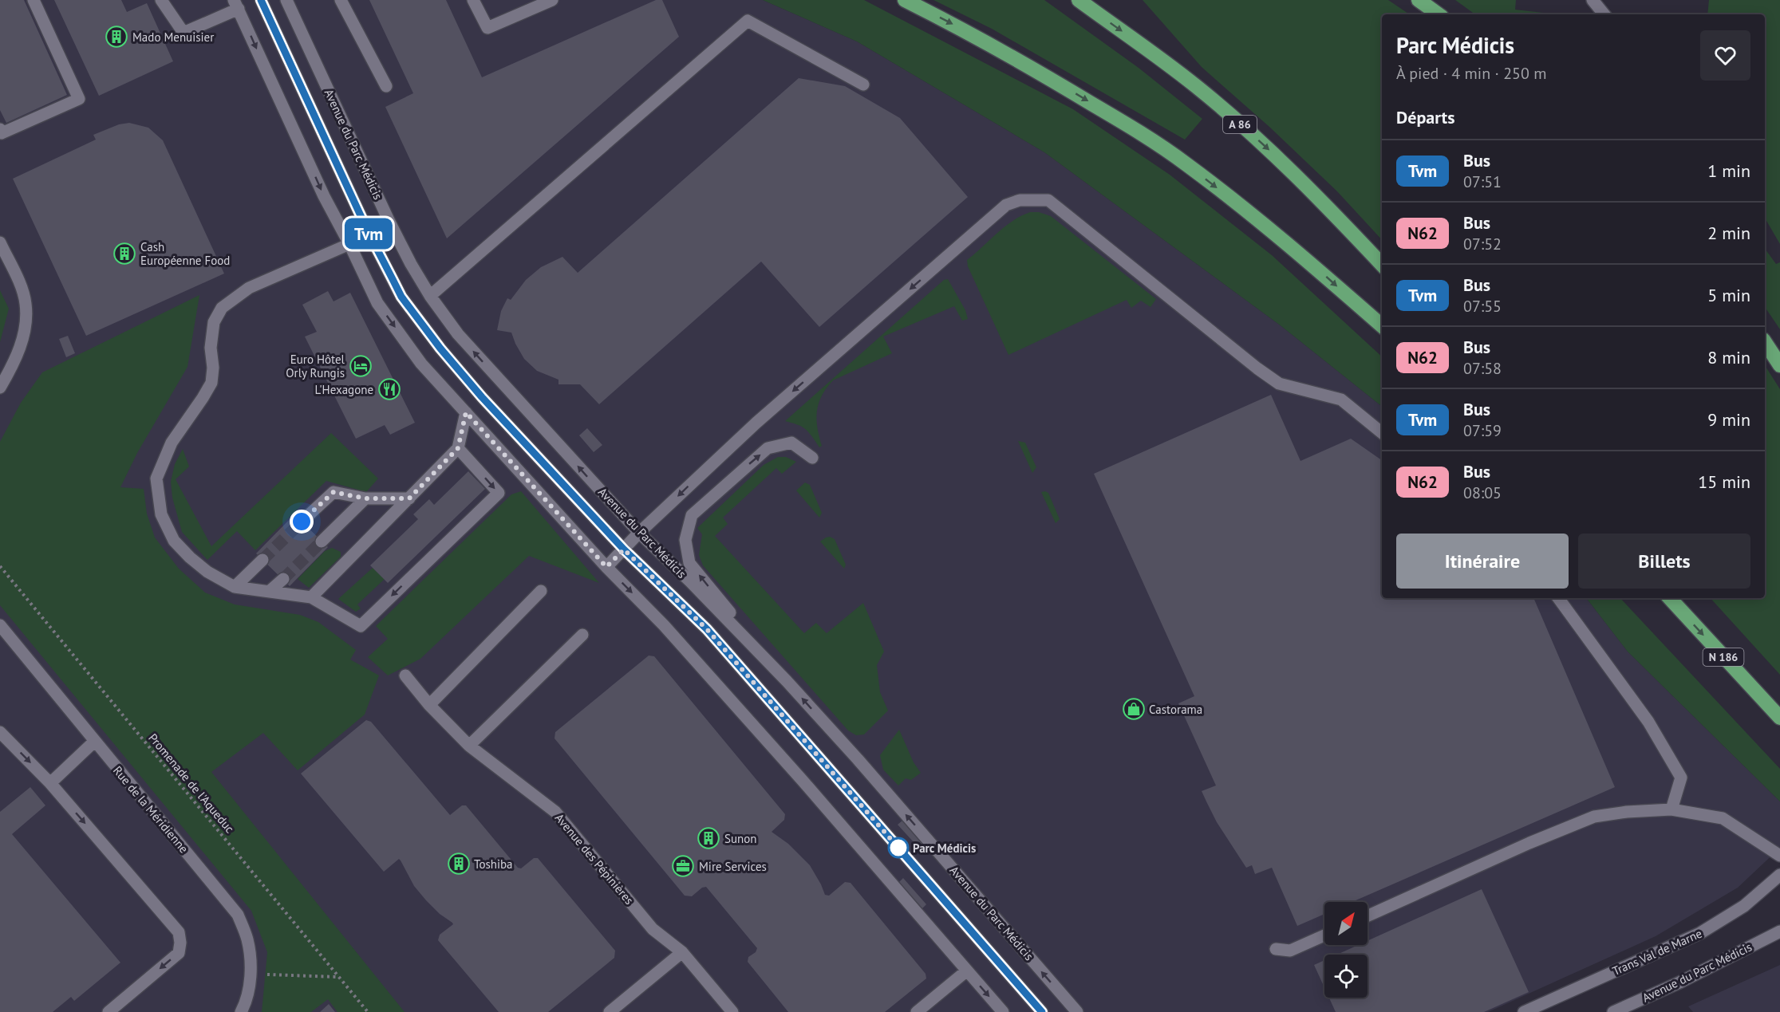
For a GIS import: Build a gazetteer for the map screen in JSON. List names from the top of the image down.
{
  "streets": {
    "highway": ["A 86", "N 186"],
    "street": [
      "Avenue du Parc Médicis",
      "Rue de la Méridienne",
      "Avenue des Pépinières",
      "Trans Val de Marne"
    ],
    "path": ["Promenade de l'Aqueduc"]
  },
  "places": {
    "building": [
      "Mado Menuisier",
      "Cash Européenne Food",
      "Sunon",
      "Toshiba"
    ],
    "hotel": ["Euro Hôtel Orly Rungis"],
    "restaurant": ["L'Hexagone"],
    "shop": ["Castorama"],
    "other": ["Parc Médicis"],
    "office": ["Mire Services"]
  },
  "lines": ["bus line Tvm"],
  "north": "top right",
  "page": {
    "on_map": "Tvm",
    "heading": [
      ["Parc Médicis", "À pied · 4 min · 250 m"],
      "Départs"
    ],
    "list": [
      {
        "mark": "Tvm",
        "name": "Bus",
        "note": "07:51",
        "value": "1 min"
      },
      {
        "mark": "N62",
        "name": "Bus",
        "note": "07:52",
        "value": "2 min"
      },
      {
        "mark": "Tvm",
        "name": "Bus",
        "note": "07:55",
        "value": "5 min"
      },
      {
        "mark": "N62",
        "name": "Bus",
        "note": "07:58",
        "value": "8 min"
      },
      {
        "mark": "Tvm",
        "name": "Bus",
        "note": "07:59",
        "value": "9 min"
      },
      {
        "mark": "N62",
        "name": "Bus",
        "note": "08:05",
        "value": "15 min"
      }
    ],
    "buttons": ["Itinéraire", "Billets"]
  }
}
